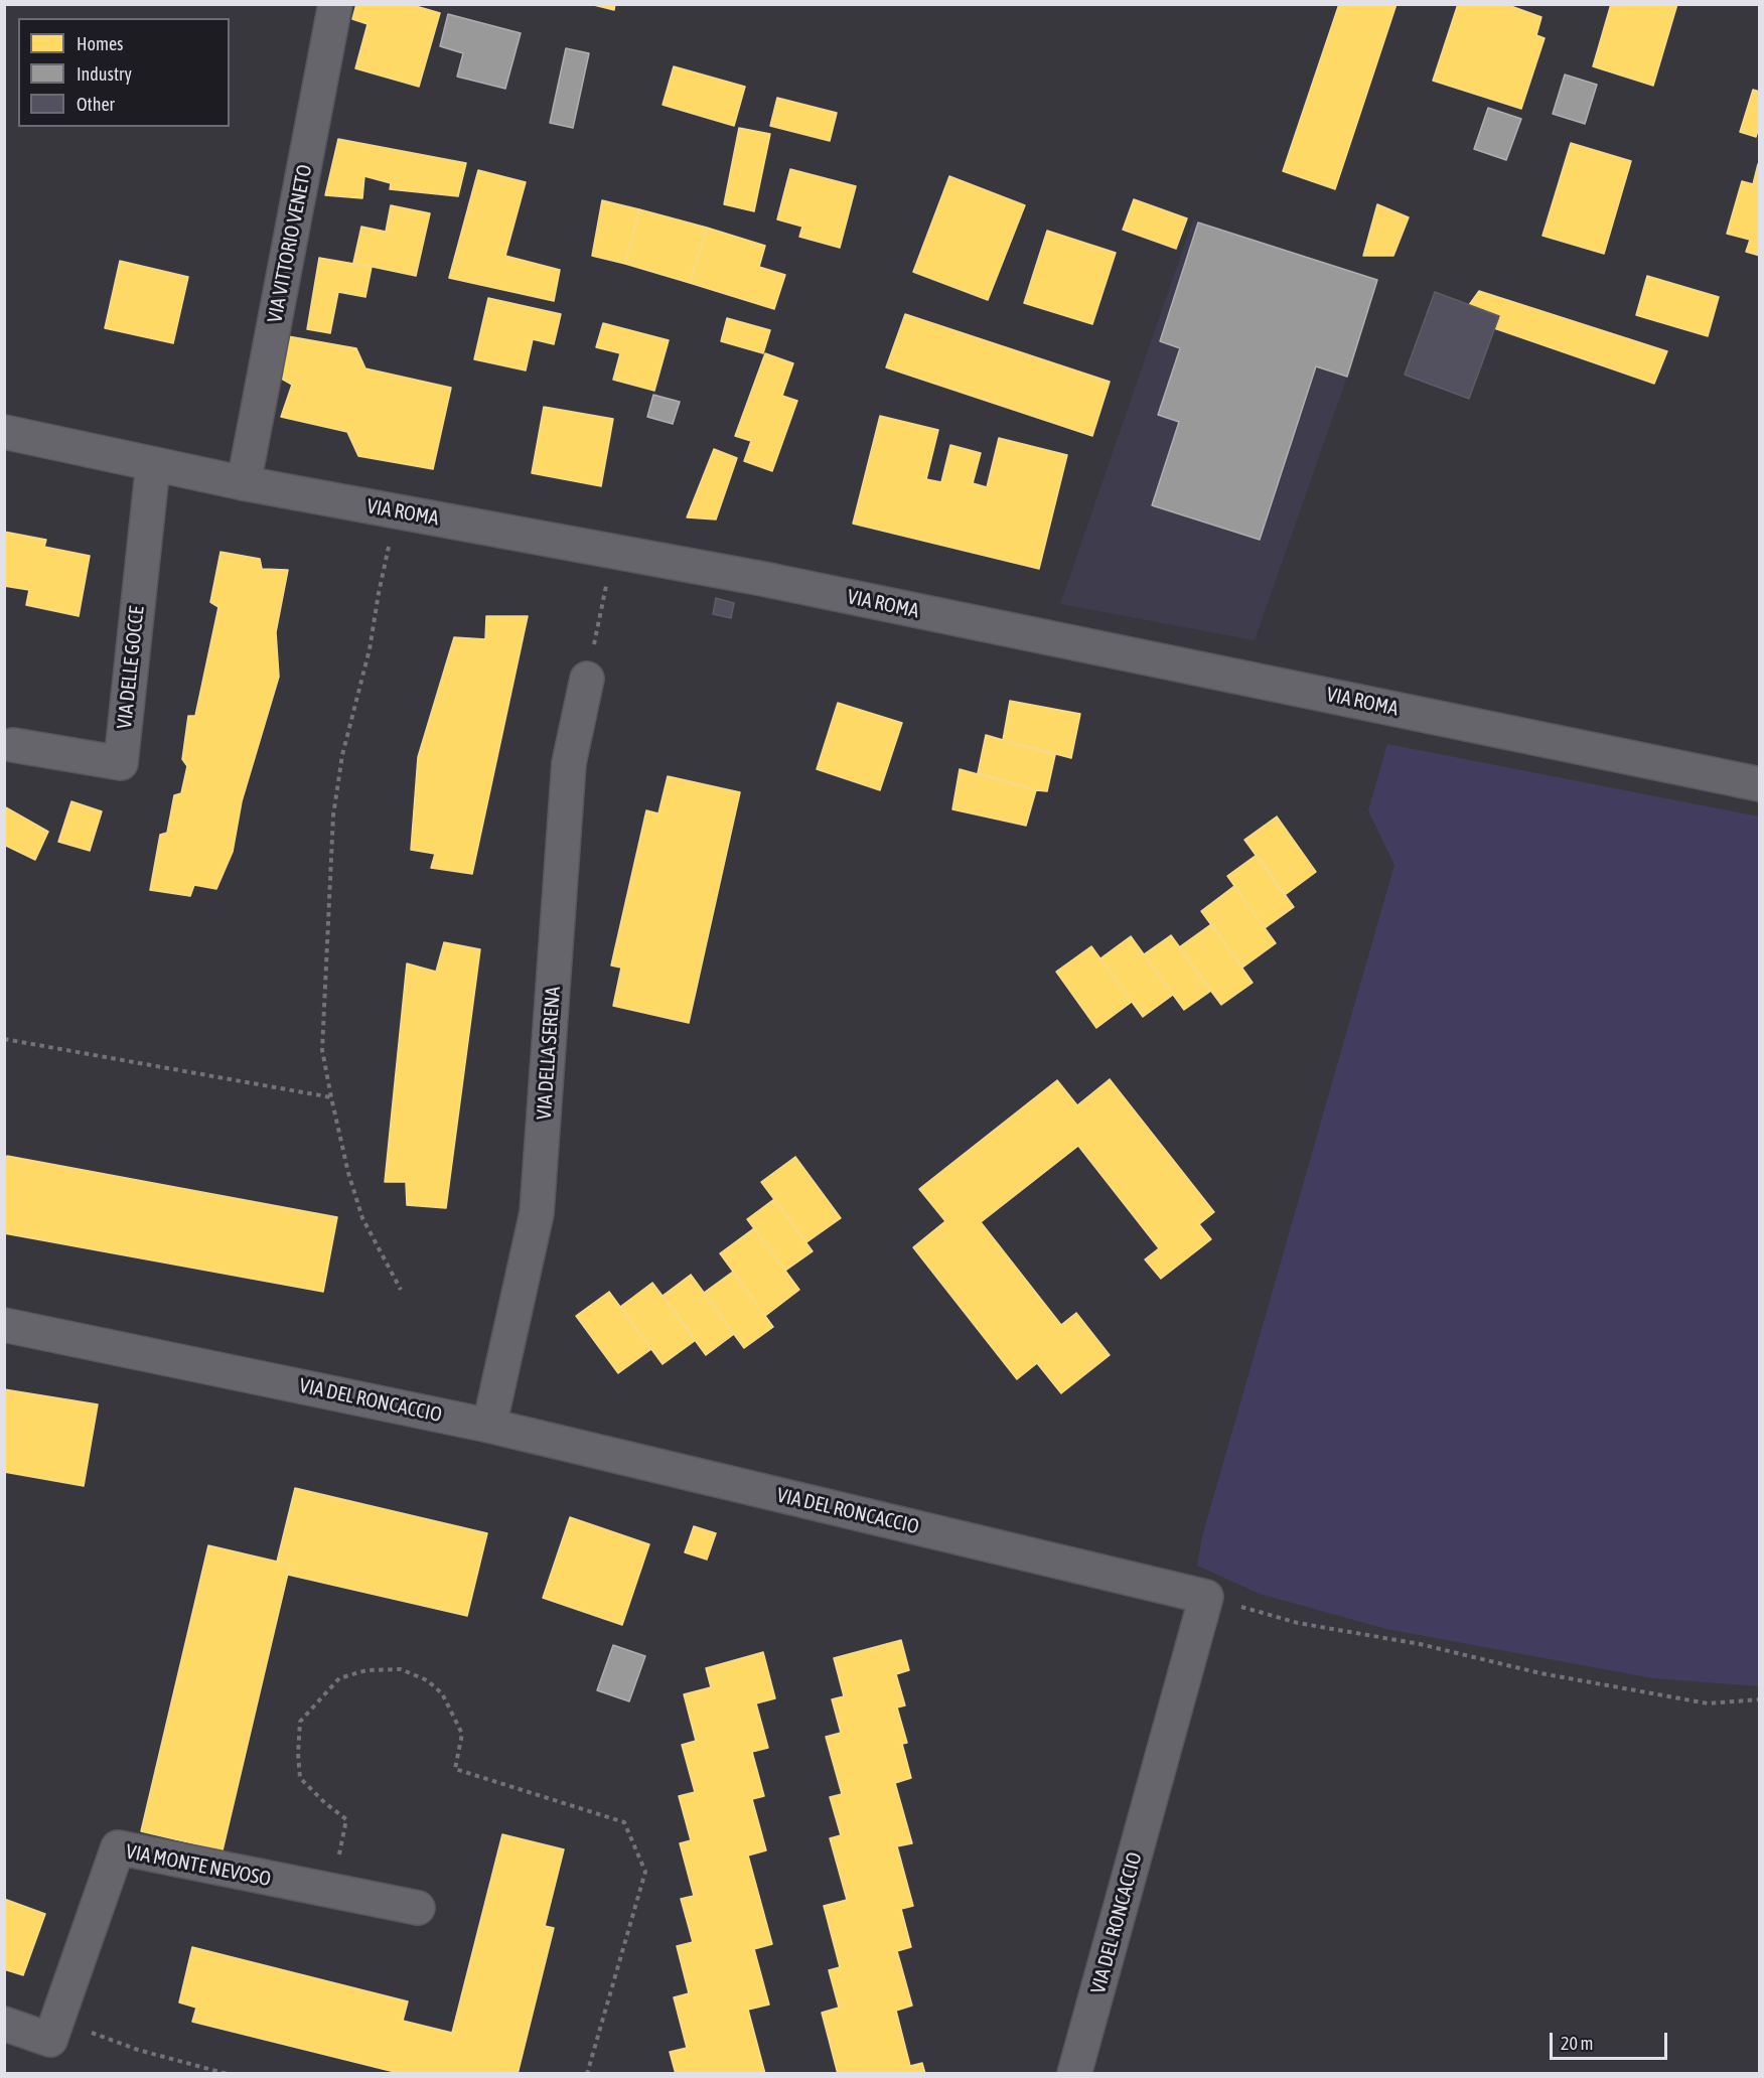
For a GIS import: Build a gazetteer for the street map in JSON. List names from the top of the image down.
{
  "streets": {
    "street": [
      "VIA VITTORIO VENETO",
      "VIA ROMA",
      "VIA DELLE GOCCE",
      "VIA DELLA SERENA",
      "VIA DEL RONCACCIO",
      "VIA MONTE NEVOSO"
    ]
  },
  "crossings": [
    ["VIA VITTORIO VENETO", "VIA ROMA"],
    ["VIA ROMA", "VIA DELLE GOCCE"],
    ["VIA DELLA SERENA", "VIA DEL RONCACCIO"]
  ],
  "legend": ["Homes", "Industry", "Other"],
  "scale_bar": "20 m"
}
